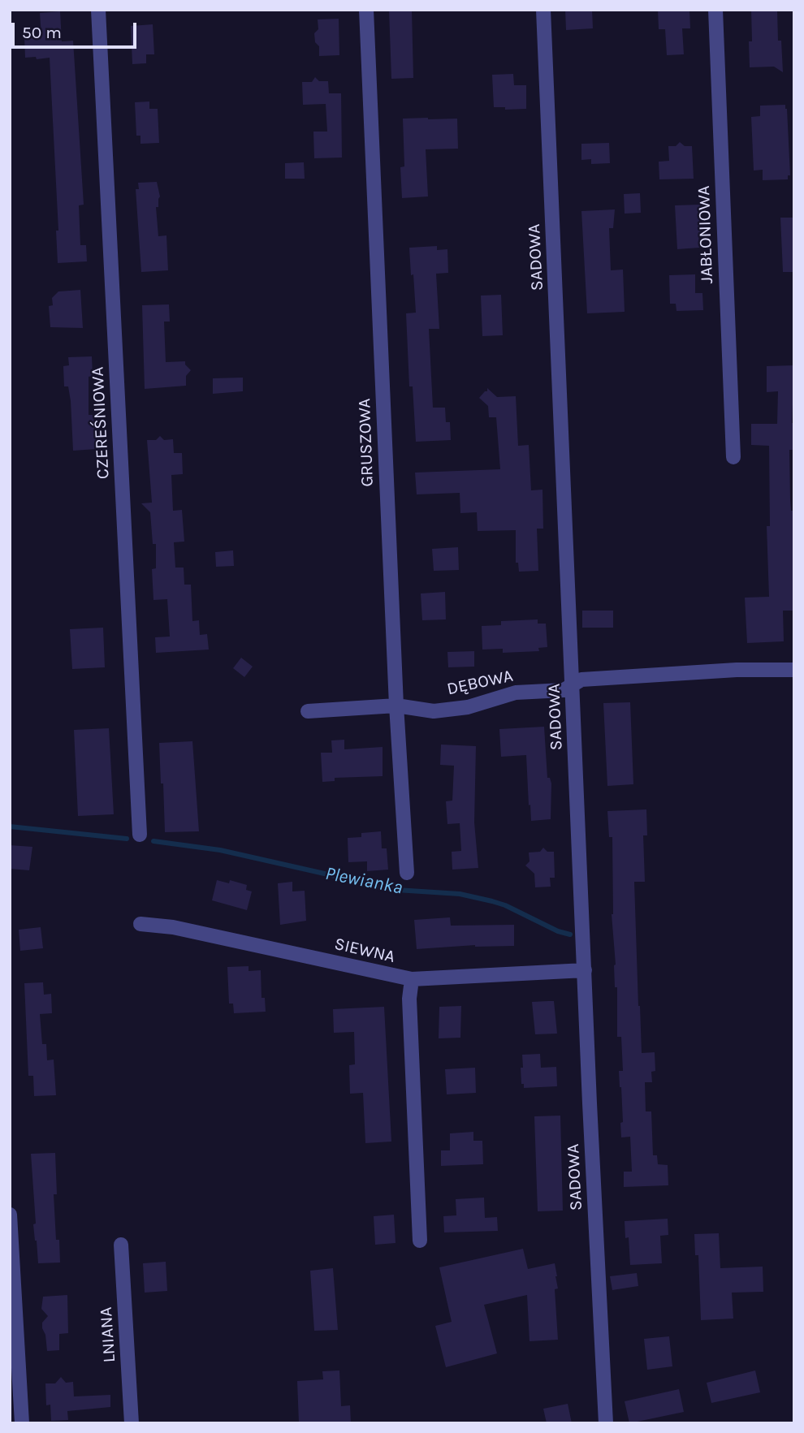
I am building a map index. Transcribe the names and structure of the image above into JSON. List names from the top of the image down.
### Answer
{
  "streets": {
    "street": [
      "JABŁONIOWA",
      "SADOWA",
      "CZEREŚNIOWA",
      "GRUSZOWA",
      "DĘBOWA",
      "SIEWNA",
      "LNIANA"
    ]
  },
  "crossings": [
    ["SADOWA", "DĘBOWA"],
    ["SADOWA", "SIEWNA"],
    ["GRUSZOWA", "DĘBOWA"]
  ],
  "water": ["Plewianka"],
  "scale_bar": "50 m"
}
